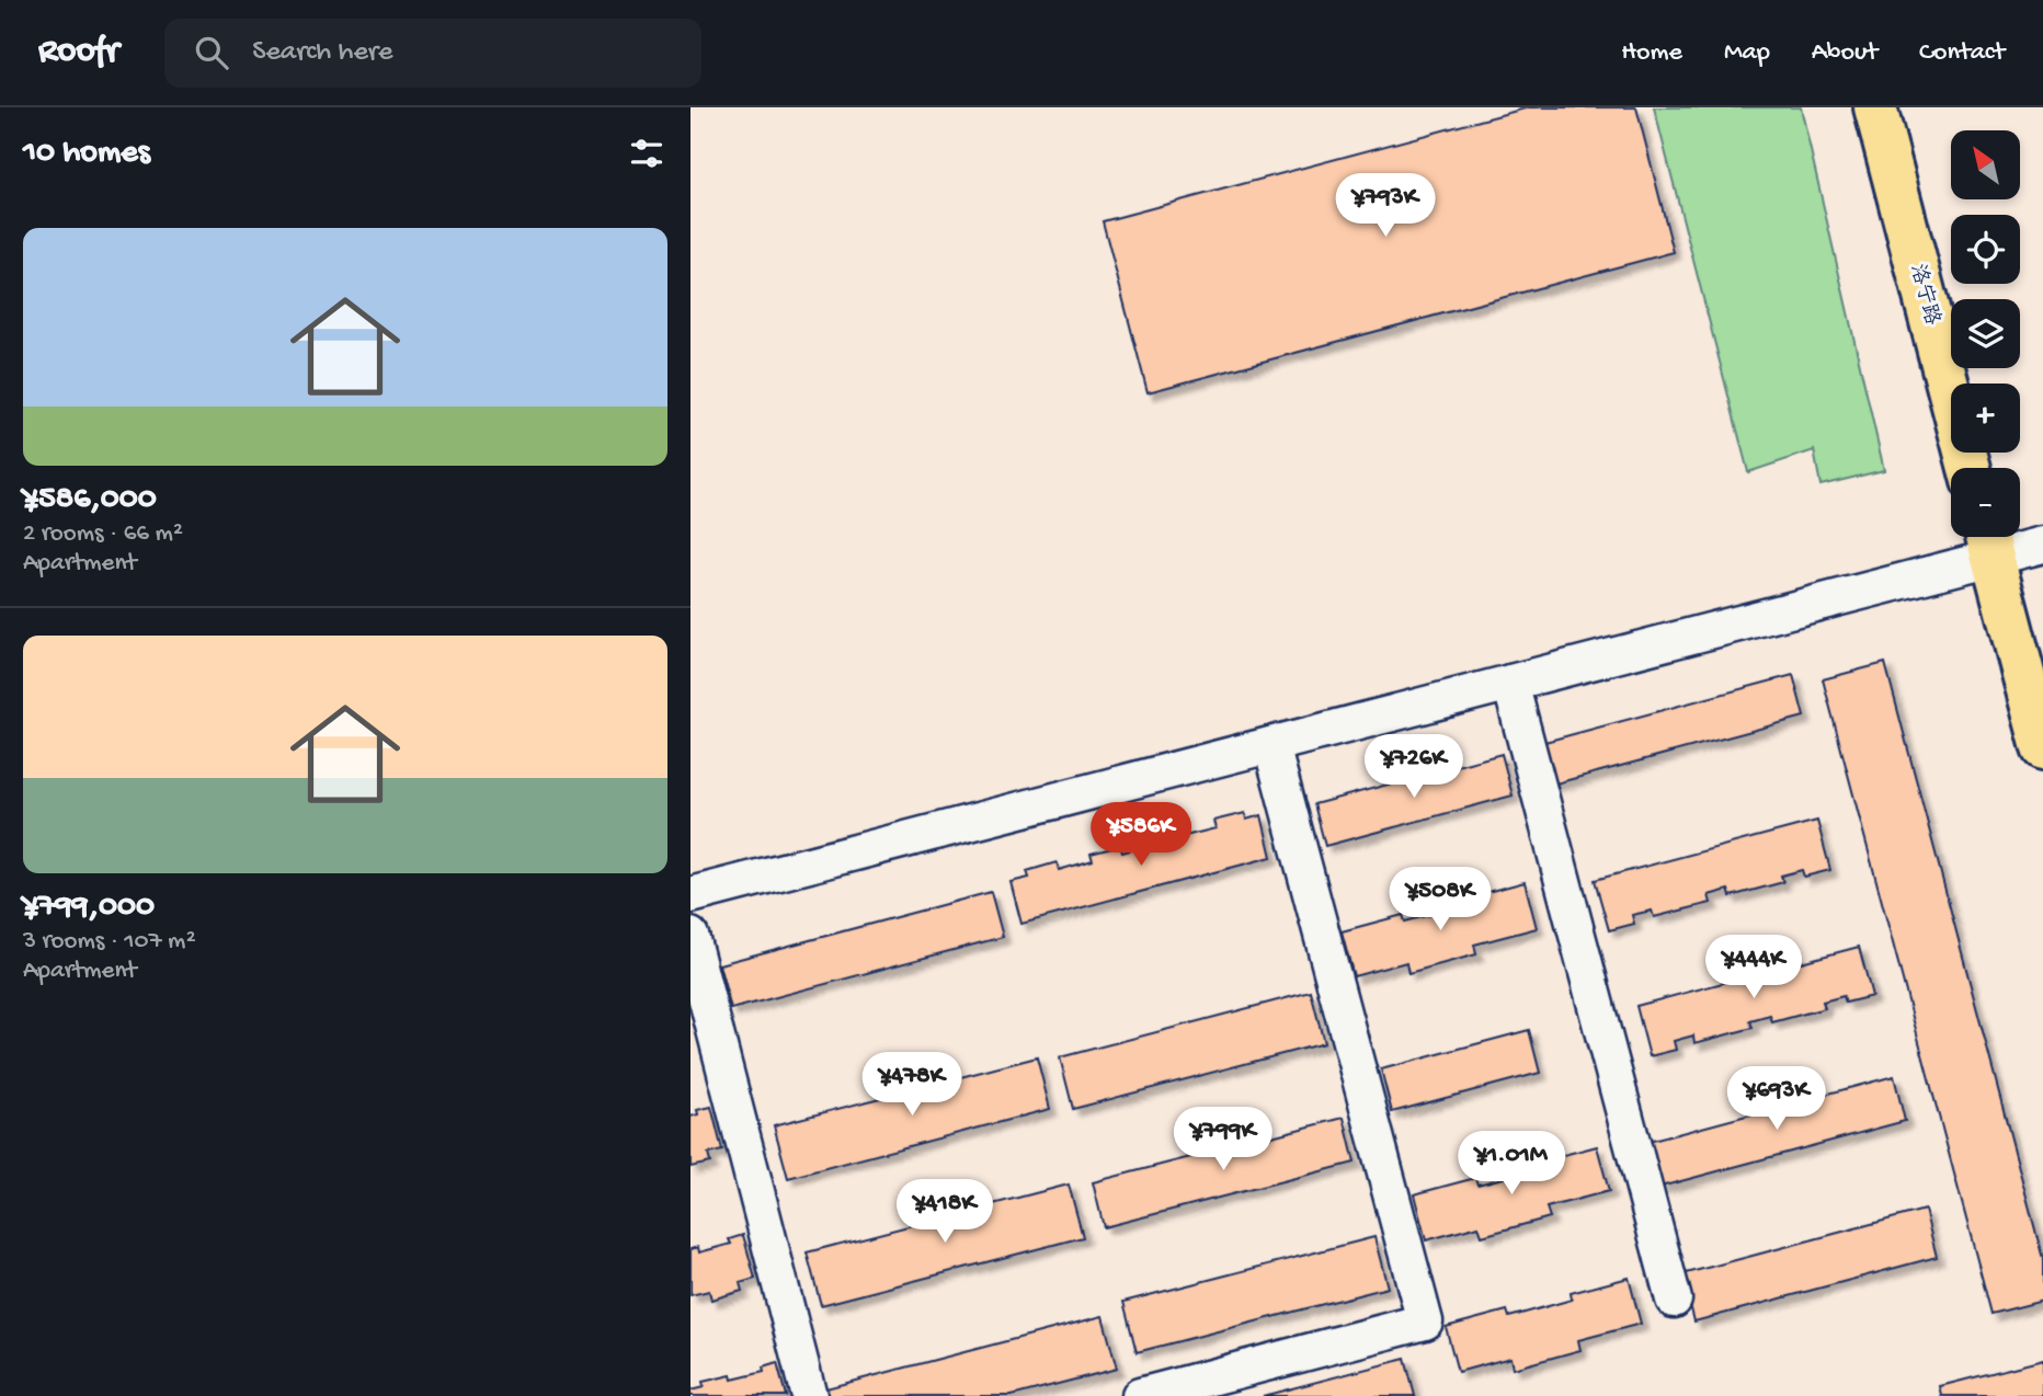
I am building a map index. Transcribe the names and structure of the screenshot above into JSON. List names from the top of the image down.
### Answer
{
  "streets": {
    "main road": ["洛宁路"]
  },
  "north": "top left",
  "page": {
    "header": "Roofr",
    "search": "Search here",
    "nav": [
      "Home",
      "Map",
      "About",
      "Contact"
    ],
    "heading": "10 homes",
    "map_buttons": ["+", "−"],
    "price": [
      "¥793K",
      "¥726K",
      "¥586K",
      "¥508K",
      "¥444K",
      "¥478K",
      "¥693K",
      "¥799K",
      "¥1.01M",
      "¥418K"
    ],
    "list": [
      {
        "name": "¥586,000",
        "note": "2 rooms · 66 m² · Apartment"
      },
      {
        "name": "¥799,000",
        "note": "3 rooms · 107 m² · Apartment"
      }
    ]
  }
}
